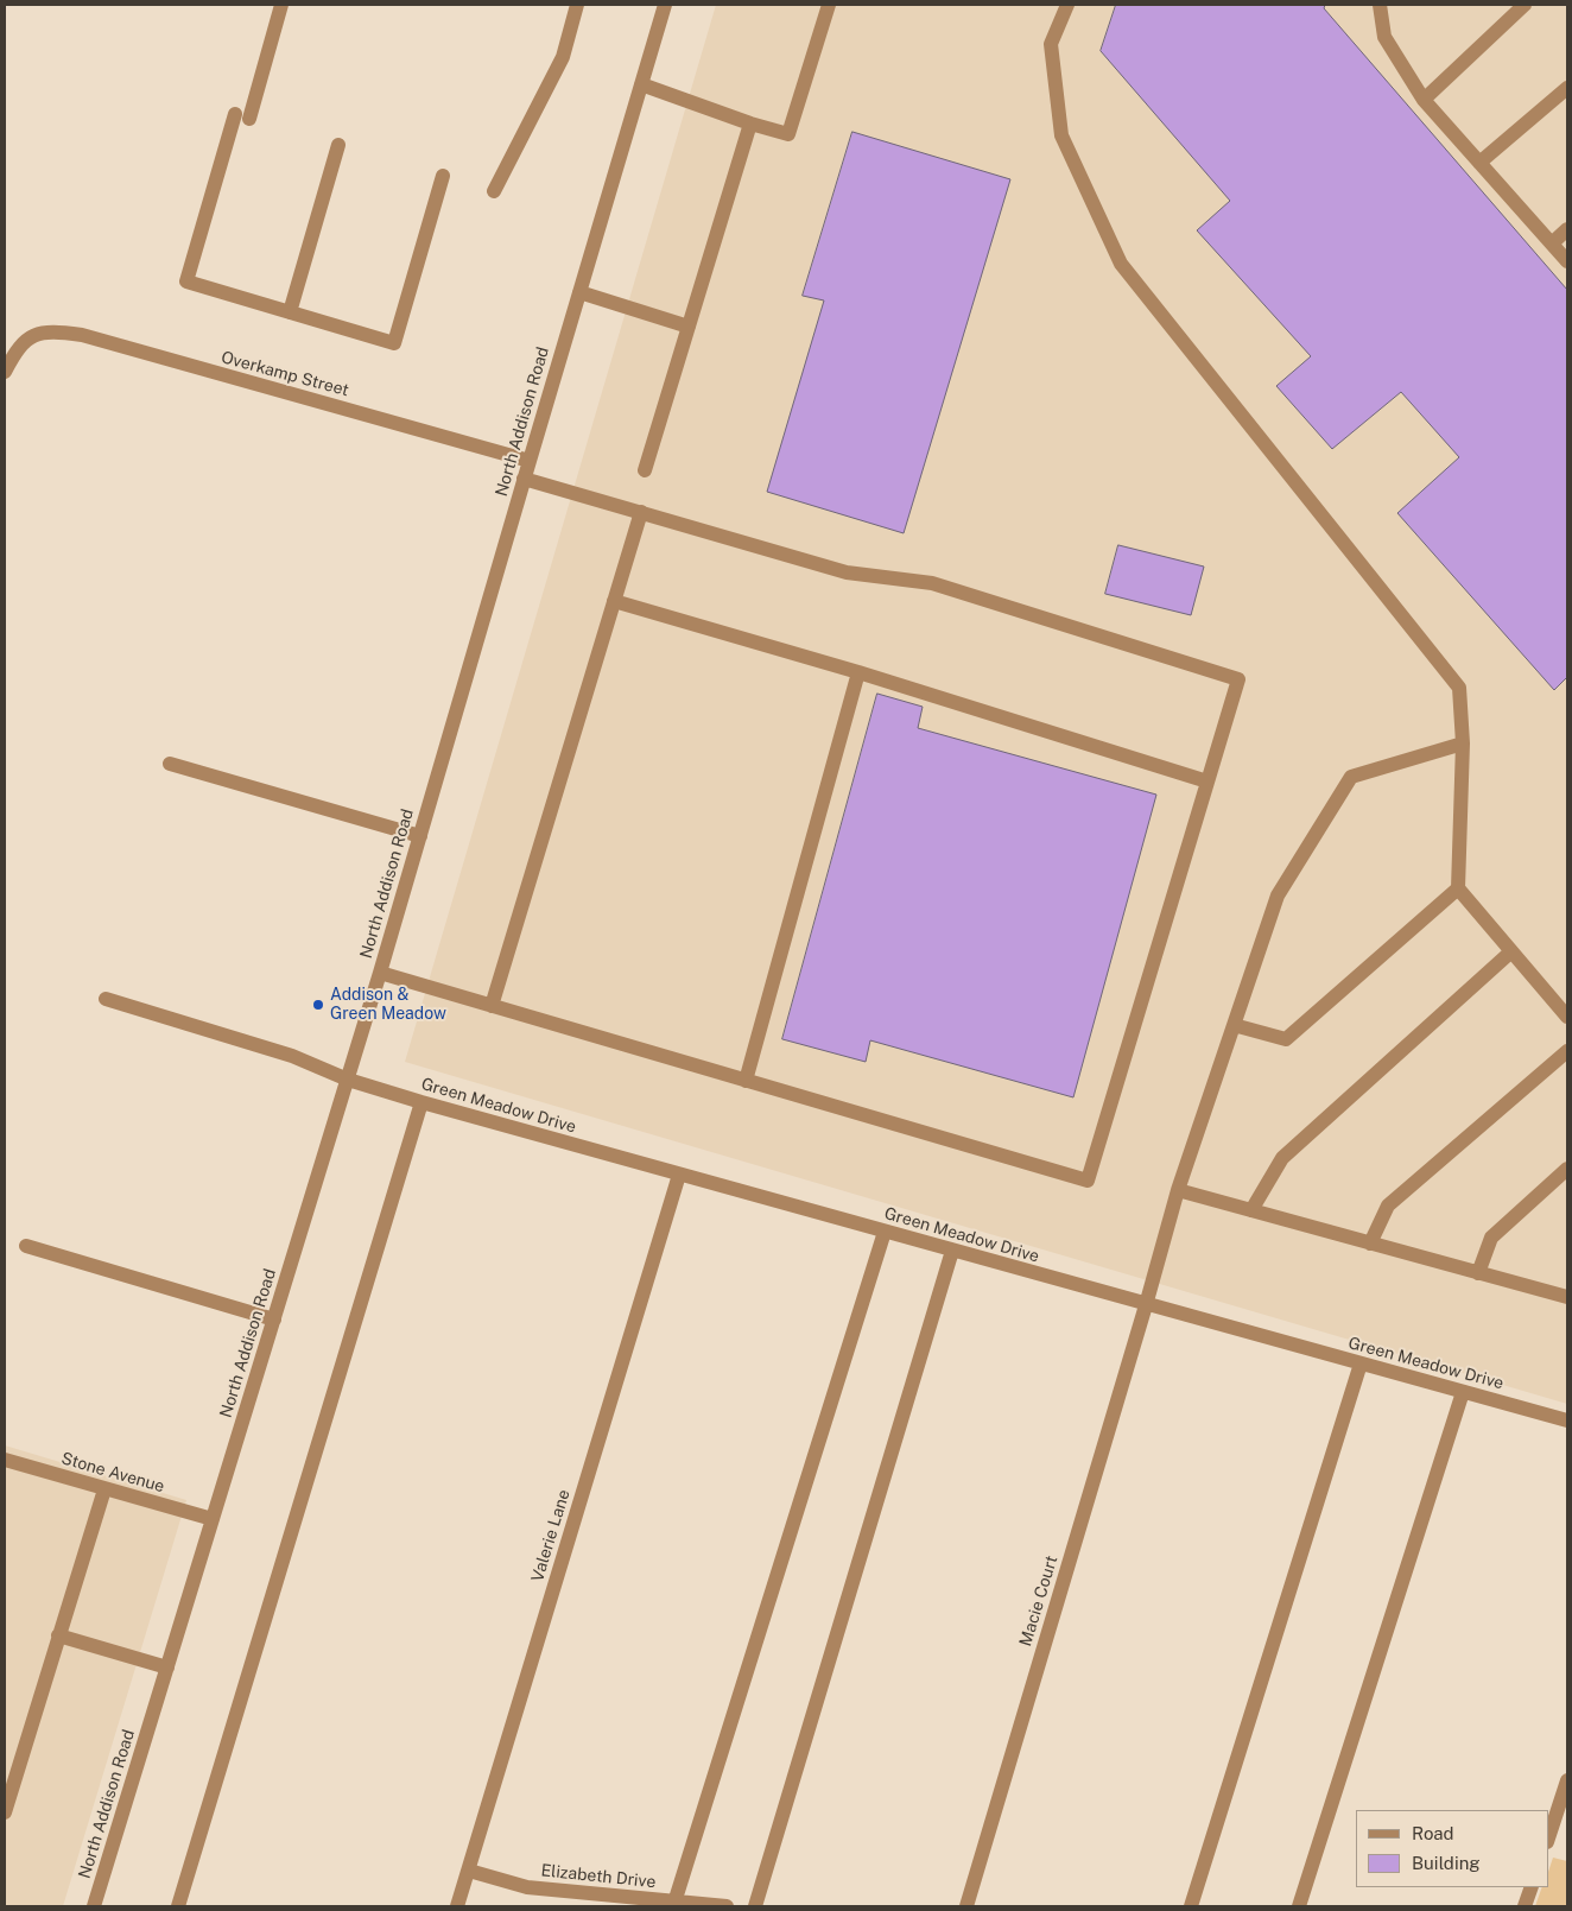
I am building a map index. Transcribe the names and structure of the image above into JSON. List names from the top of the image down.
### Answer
{
  "streets": {
    "street": [
      "Overkamp Street",
      "North Addison Road",
      "Green Meadow Drive",
      "Stone Avenue",
      "Valerie Lane",
      "Macie Court",
      "Elizabeth Drive"
    ]
  },
  "crossings": [
    ["Overkamp Street", "North Addison Road"],
    ["North Addison Road", "Green Meadow Drive"],
    ["North Addison Road", "Stone Avenue"],
    ["Green Meadow Drive", "Valerie Lane"],
    ["Green Meadow Drive", "Macie Court"],
    ["Valerie Lane", "Elizabeth Drive"]
  ],
  "places": ["Addison & Green Meadow"],
  "legend": ["Road", "Building"]
}
